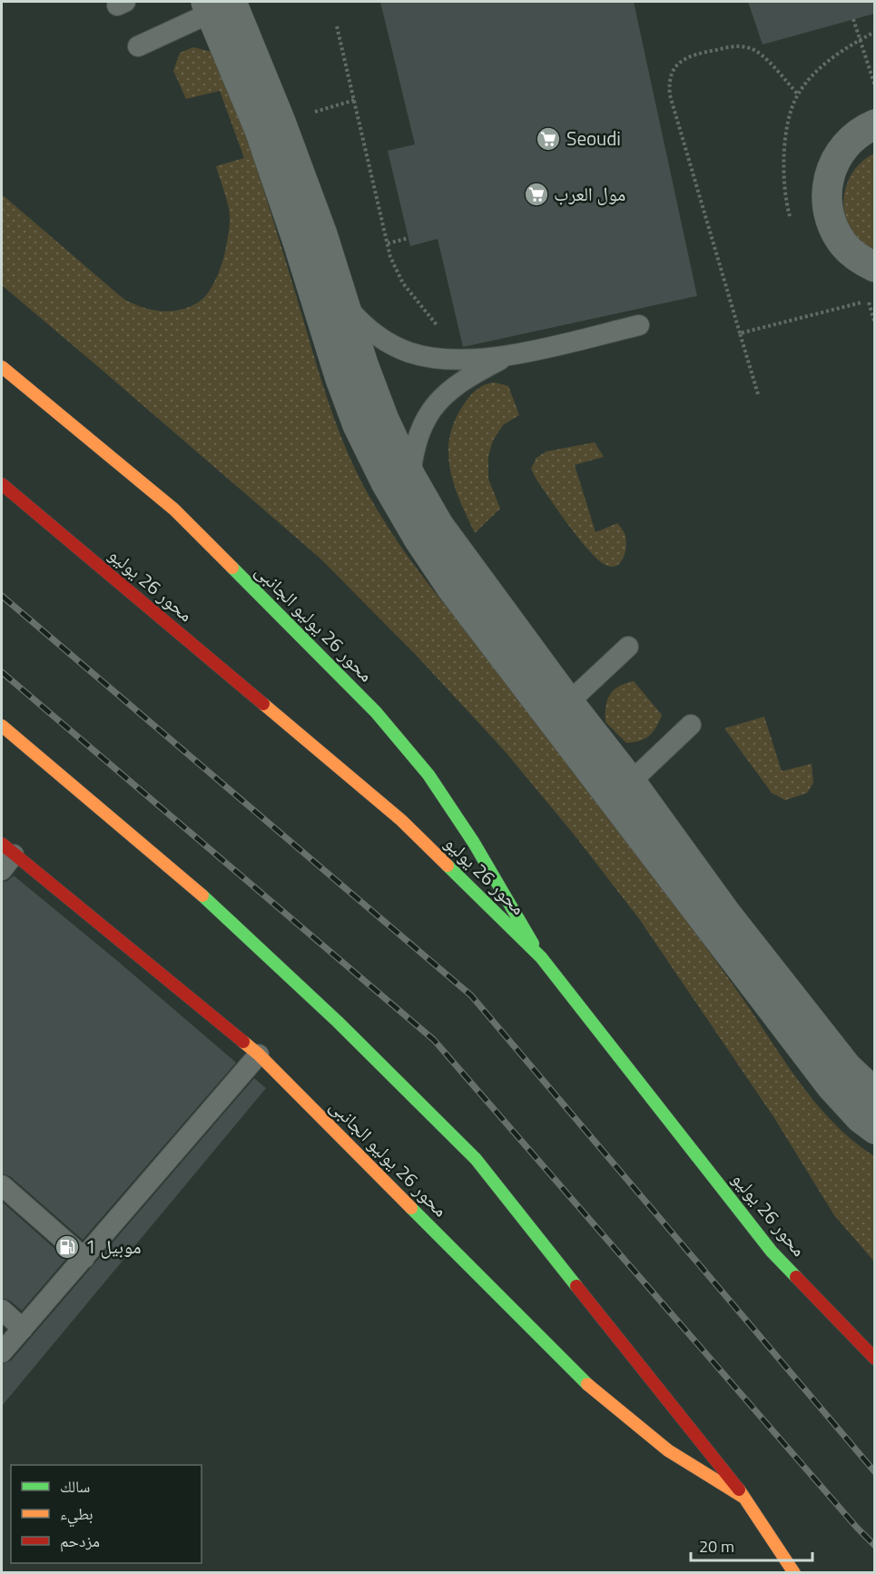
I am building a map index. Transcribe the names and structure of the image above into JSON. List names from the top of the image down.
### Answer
{
  "streets": {
    "main road": ["محور 26 يوليو", "محور 26 يوليو الجانبى"]
  },
  "crossings": [
    ["محور 26 يوليو", "محور 26 يوليو الجانبى"]
  ],
  "places": {
    "supermarket": ["Seoudi", "مول العرب"],
    "fuel station": ["موبيل 1"]
  },
  "legend": ["سالك", "بطيء", "مزدحم"],
  "scale_bar": "20 m"
}
